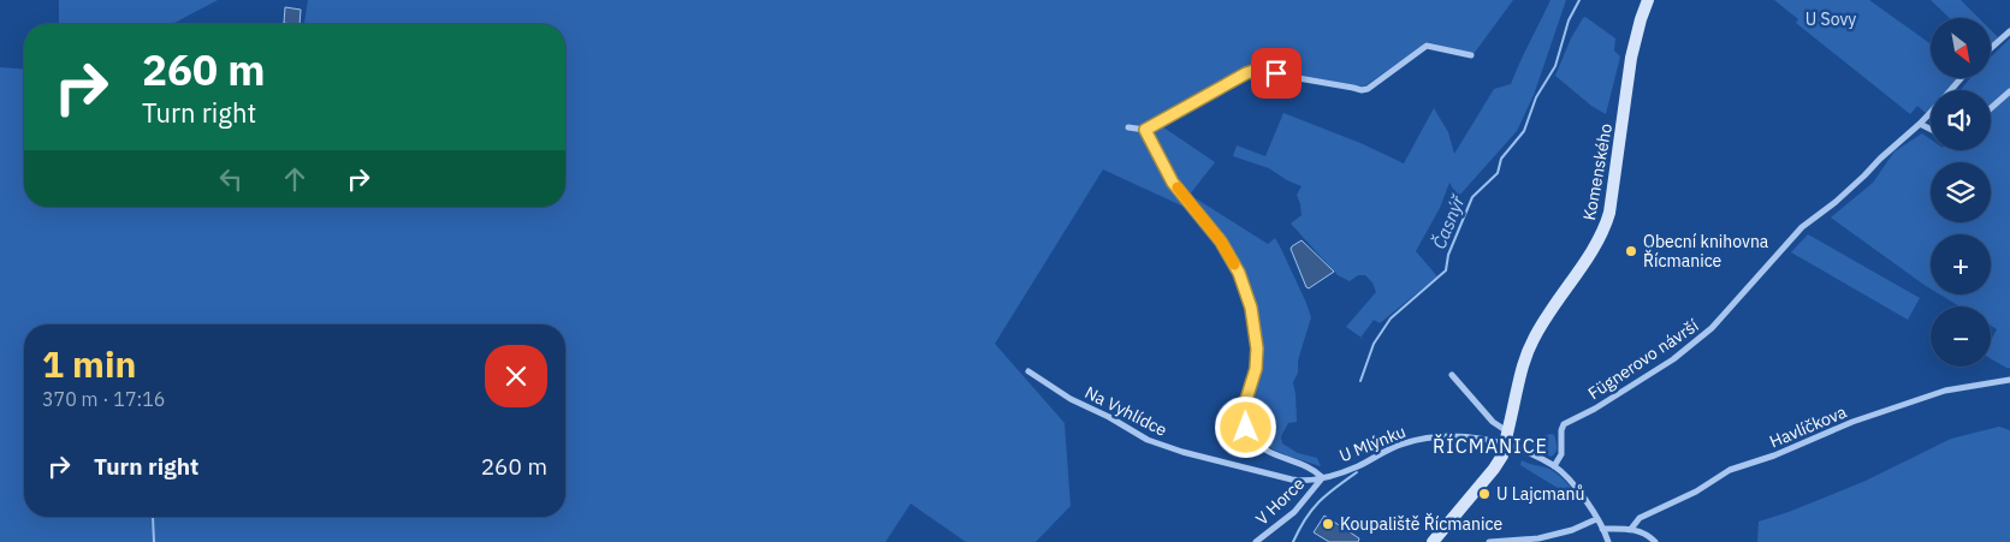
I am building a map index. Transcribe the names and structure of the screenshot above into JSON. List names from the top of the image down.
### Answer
{
  "streets": {
    "main road": ["Komenského"],
    "street": [
      "Fügnerovo návrší",
      "Na Vyhlídce",
      "Havlíčkova",
      "U Mlýnku",
      "V Horce"
    ]
  },
  "crossings": [
    ["Komenského", "U Mlýnku"],
    ["Na Vyhlídce", "U Mlýnku"],
    ["Na Vyhlídce", "V Horce"],
    ["U Mlýnku", "V Horce"]
  ],
  "districts": ["ŘÍCMANICE"],
  "water": ["Časnýř"],
  "parks": ["U Sovy"],
  "places": ["Obecní knihovna Řícmanice", "U Lajcmanů", "Koupaliště Řícmanice"],
  "north": "bottom right",
  "page": {
    "map_buttons": ["+", "−"],
    "turn": ["260 m", "Turn right"],
    "heading": ["1 min", "370 m · 17:16"],
    "list": [
      {
        "name": "Turn right",
        "value": "260 m"
      }
    ]
  }
}
